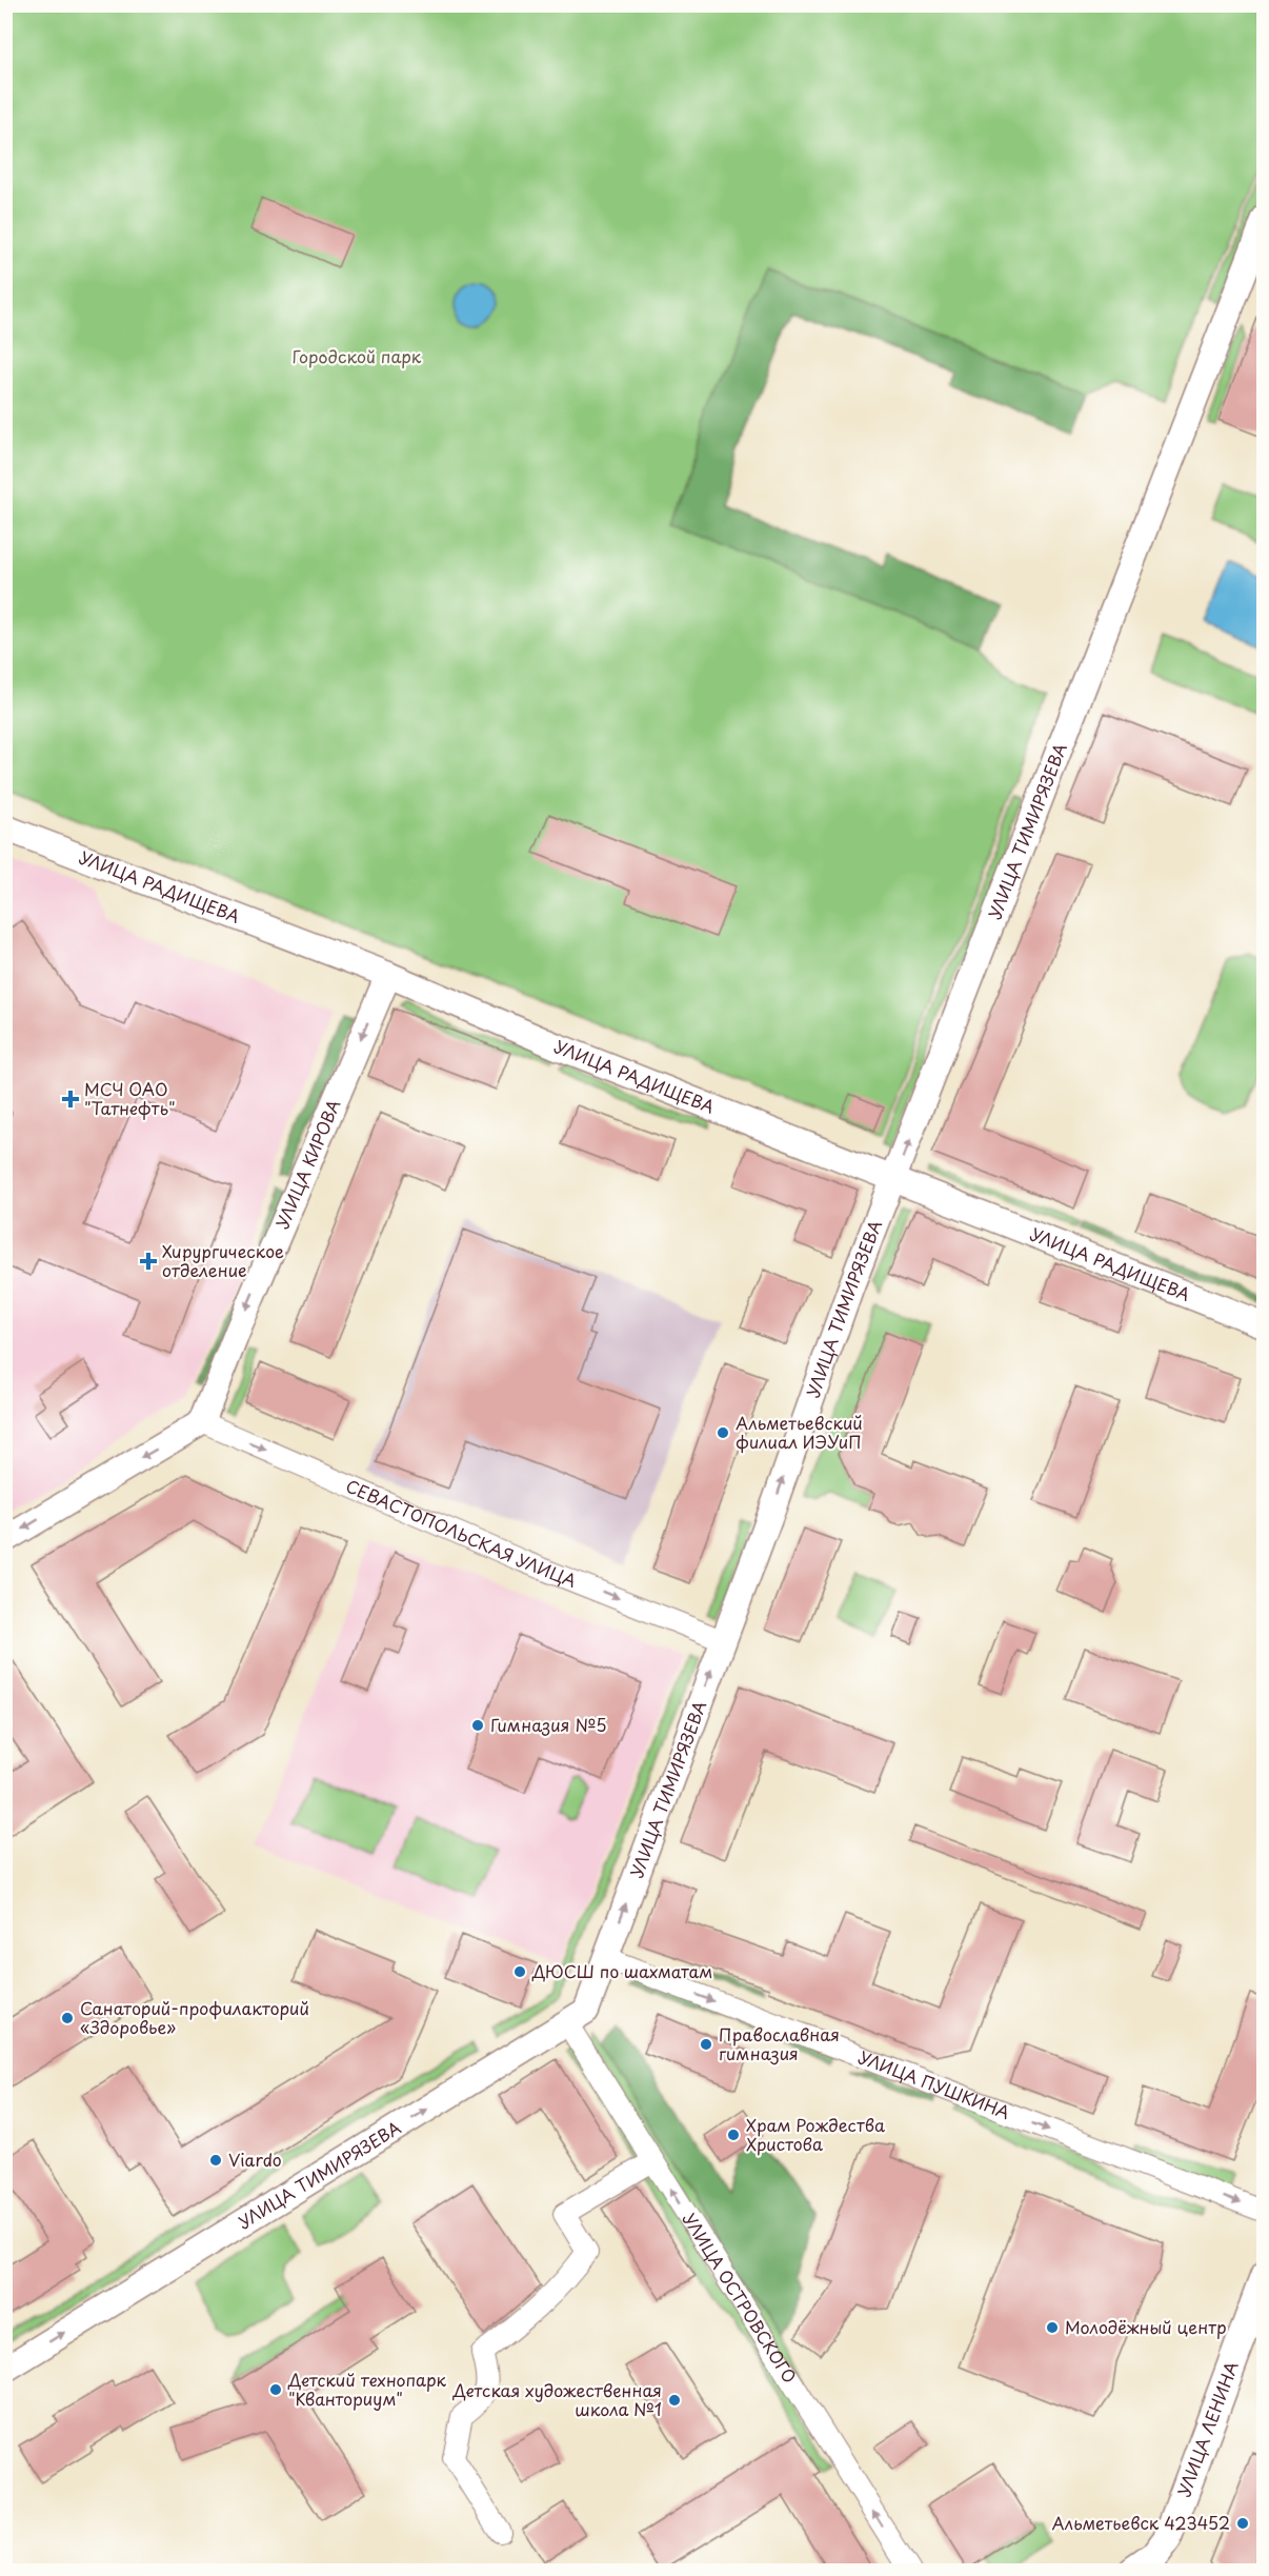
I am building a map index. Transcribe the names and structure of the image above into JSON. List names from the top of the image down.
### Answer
{
  "streets": {
    "main road": ["УЛИЦА ЛЕНИНА"],
    "street": [
      "УЛИЦА ТИМИРЯЗЕВА",
      "УЛИЦА РАДИЩЕВА",
      "УЛИЦА КИРОВА",
      "СЕВАСТОПОЛЬСКАЯ УЛИЦА",
      "УЛИЦА ПУШКИНА",
      "УЛИЦА ОСТРОВСКОГО"
    ]
  },
  "crossings": [
    ["УЛИЦА ТИМИРЯЗЕВА", "УЛИЦА РАДИЩЕВА"],
    ["УЛИЦА ТИМИРЯЗЕВА", "СЕВАСТОПОЛЬСКАЯ УЛИЦА"],
    ["УЛИЦА ТИМИРЯЗЕВА", "УЛИЦА ПУШКИНА"],
    ["УЛИЦА ТИМИРЯЗЕВА", "УЛИЦА ОСТРОВСКОГО"],
    ["УЛИЦА РАДИЩЕВА", "УЛИЦА КИРОВА"],
    ["УЛИЦА КИРОВА", "СЕВАСТОПОЛЬСКАЯ УЛИЦА"]
  ],
  "one_way": [
    "УЛИЦА ТИМИРЯЗЕВА",
    "УЛИЦА КИРОВА",
    "СЕВАСТОПОЛЬСКАЯ УЛИЦА",
    "УЛИЦА ПУШКИНА",
    "УЛИЦА ОСТРОВСКОГО"
  ],
  "parks": ["Городской парк"],
  "places": {
    "health": ["МСЧ ОАО \"Татнефть\"", "Хирургическое отделение"],
    "other": [
      "Альметьевский филиал ИЭУиП",
      "Гимназия №5",
      "ДЮСШ по шахматам",
      "Санаторий-профилакторий «Здоровье»",
      "Православная гимназия",
      "Храм Рождества Христова",
      "Viardo",
      "Молодёжный центр",
      "Детский технопарк \"Кванториум\"",
      "Детская художественная школа №1",
      "Альметьевск 423452"
    ]
  }
}
